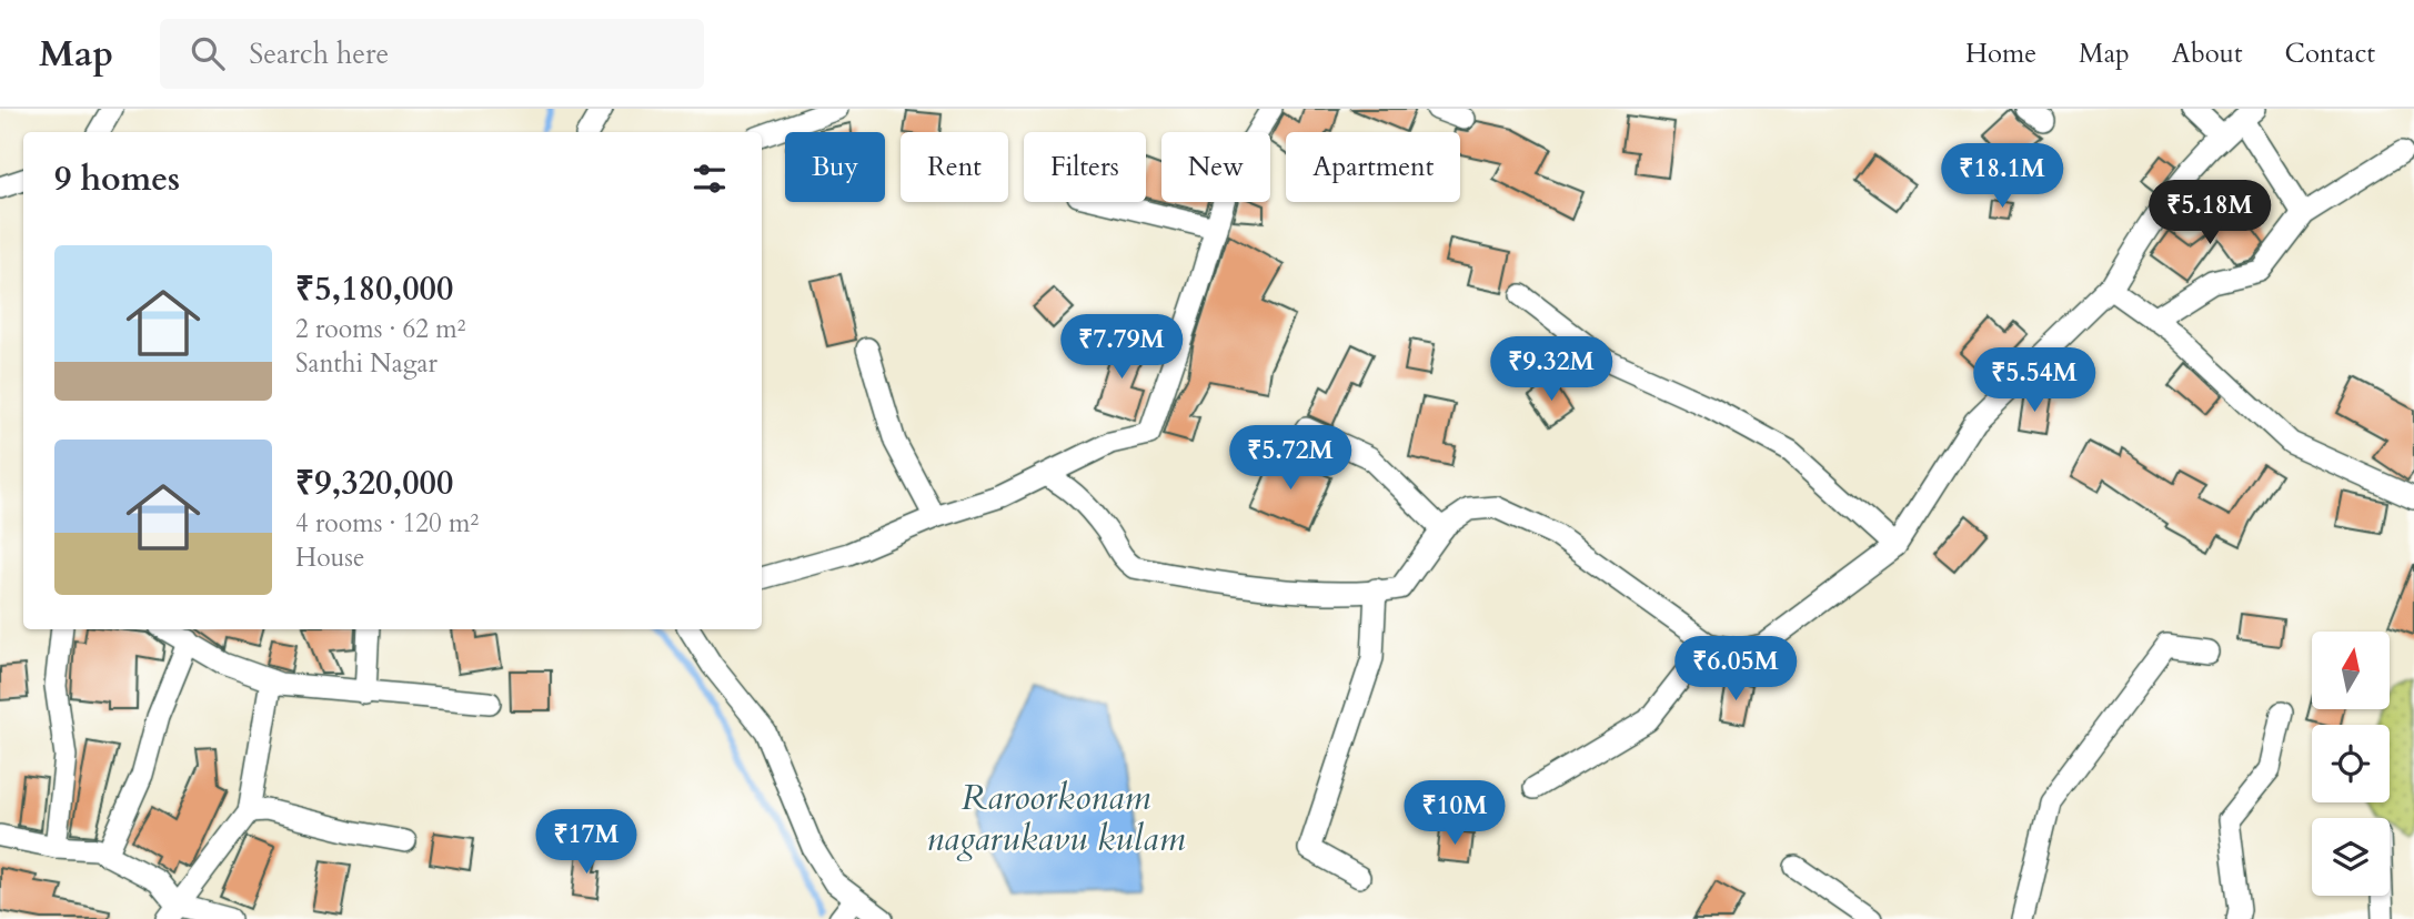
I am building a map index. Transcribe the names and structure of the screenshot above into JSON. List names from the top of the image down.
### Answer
{
  "water": ["Raroorkonam nagarukavu kulam"],
  "north": "top",
  "page": {
    "header": "Map",
    "search": "Search here",
    "nav": [
      "Home",
      "Map",
      "About",
      "Contact"
    ],
    "chip": [
      "Buy",
      "Rent",
      "Filters",
      "New",
      "Apartment"
    ],
    "heading": "9 homes",
    "price": [
      "₹18.1M",
      "₹5.18M",
      "₹7.79M",
      "₹9.32M",
      "₹5.54M",
      "₹5.72M",
      "₹6.05M",
      "₹10M",
      "₹17M"
    ],
    "list": [
      {
        "name": "₹5,180,000",
        "note": "2 rooms · 62 m² · Santhi Nagar"
      },
      {
        "name": "₹9,320,000",
        "note": "4 rooms · 120 m² · House"
      }
    ]
  }
}
